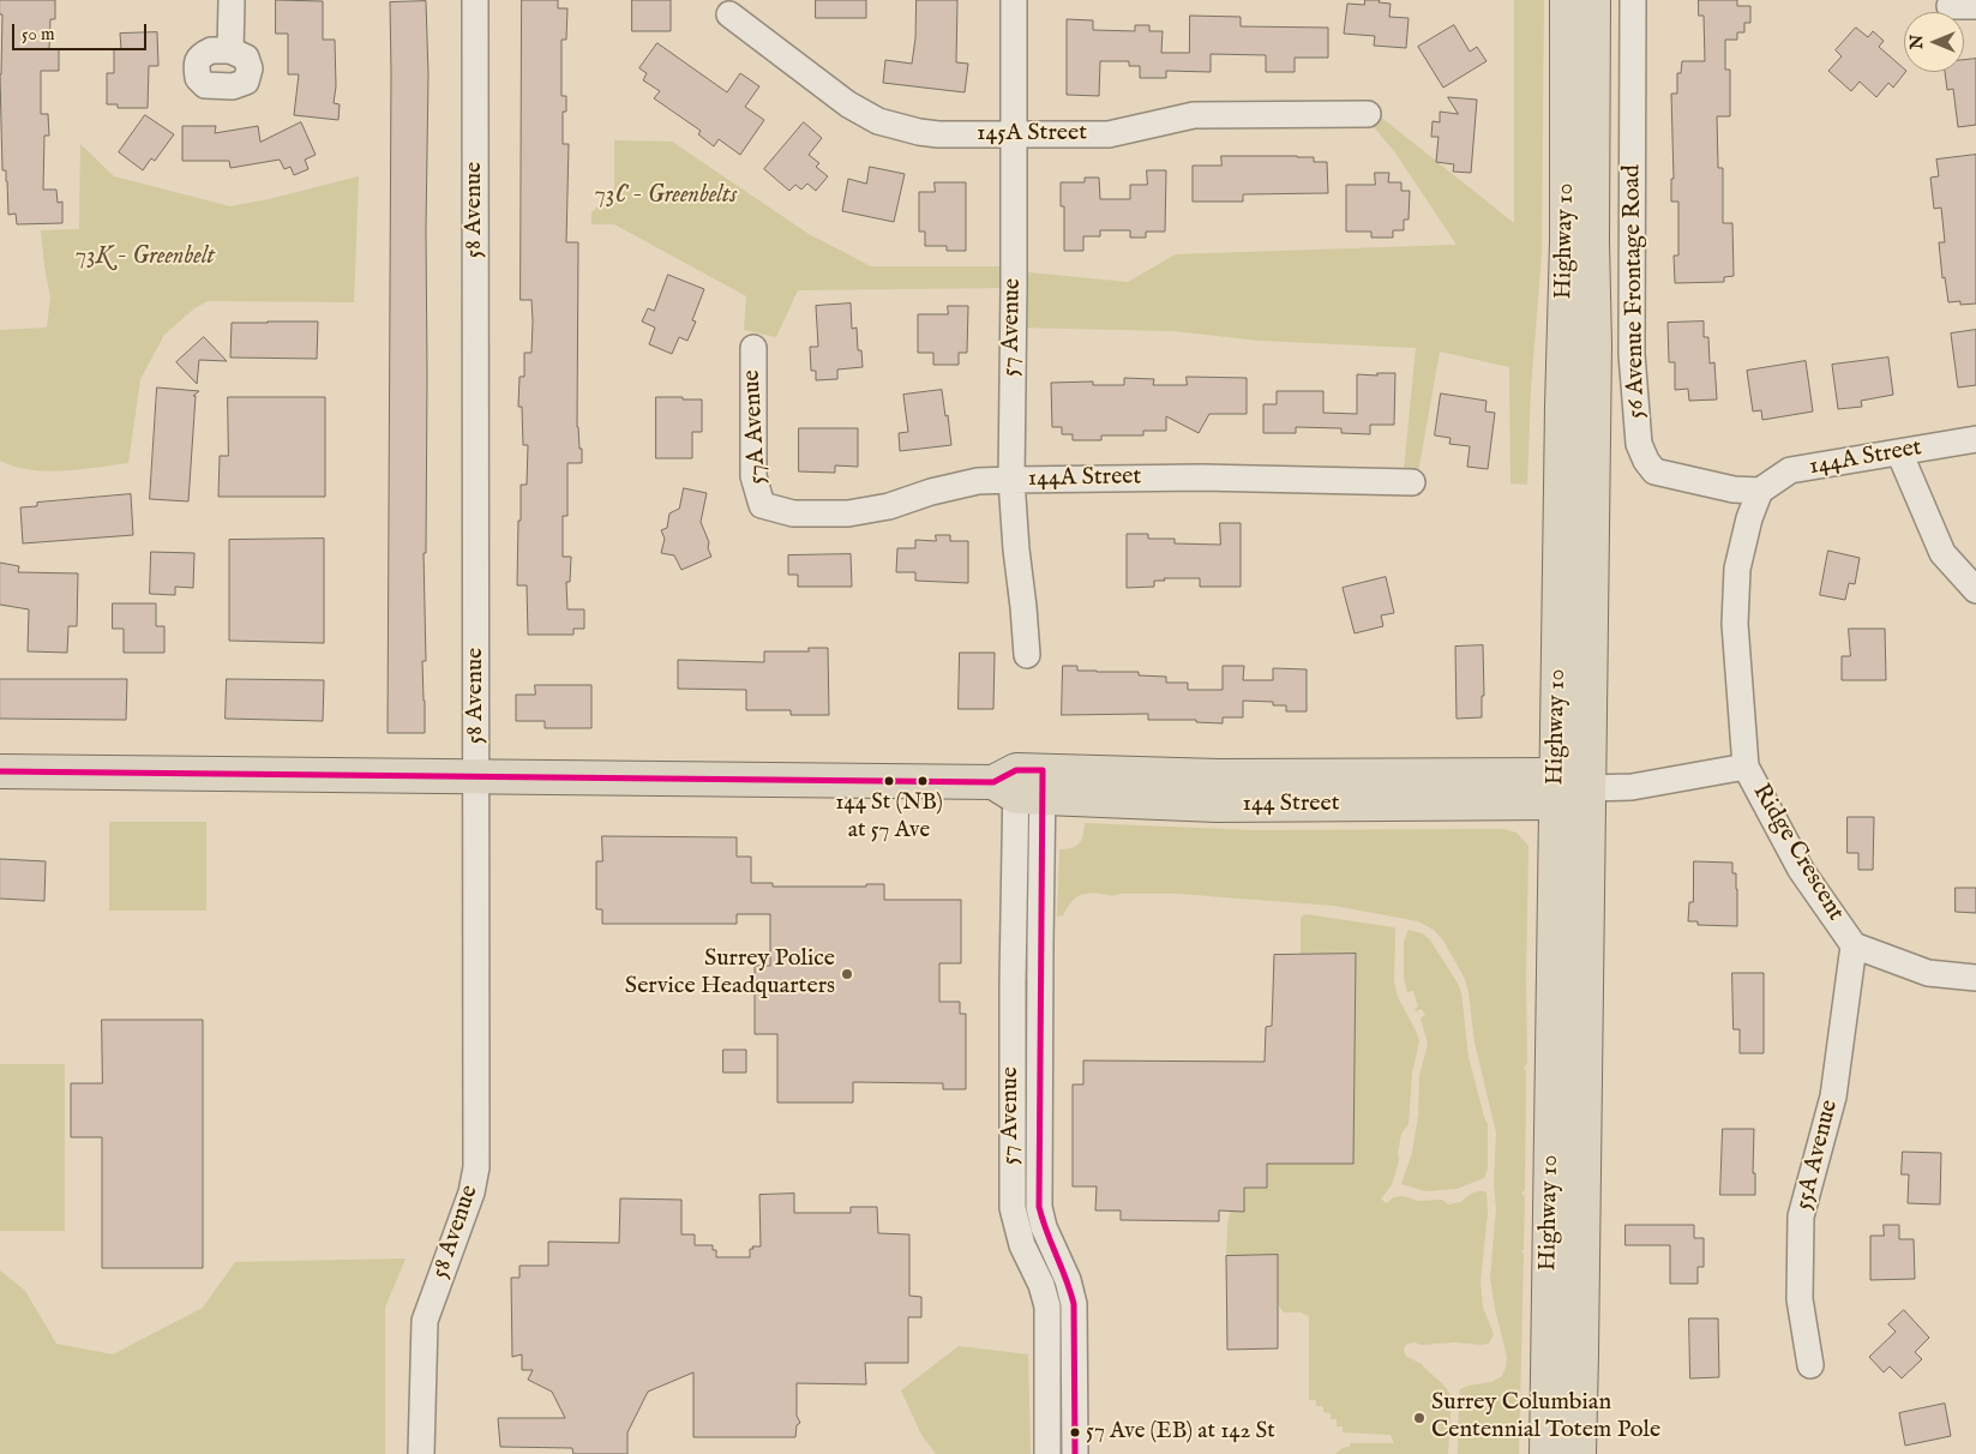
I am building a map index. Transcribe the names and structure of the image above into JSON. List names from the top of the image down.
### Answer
{
  "streets": {
    "main road": ["Highway 10", "144 Street"],
    "street": [
      "145A Street",
      "58 Avenue",
      "56 Avenue Frontage Road",
      "57 Avenue",
      "57A Avenue",
      "144A Street",
      "Ridge Crescent",
      "55A Avenue"
    ]
  },
  "crossings": [
    ["145A Street", "57 Avenue"],
    ["58 Avenue", "144 Street"],
    ["Highway 10", "144 Street"],
    ["56 Avenue Frontage Road", "144A Street"],
    ["56 Avenue Frontage Road", "Ridge Crescent"],
    ["57 Avenue", "144A Street"],
    ["57 Avenue", "144 Street"],
    ["57A Avenue", "144A Street"],
    ["144A Street", "Ridge Crescent"],
    ["144 Street", "Ridge Crescent"],
    ["Ridge Crescent", "55A Avenue"]
  ],
  "parks": ["73C - Greenbelts", "73K - Greenbelt"],
  "places": [
    "144 St (NB) at 57 Ave",
    "Surrey Police Service Headquarters",
    "Surrey Columbian Centennial Totem Pole",
    "57 Ave (EB) at 142 St"
  ],
  "scale_bar": "50 m",
  "north": "left"
}
